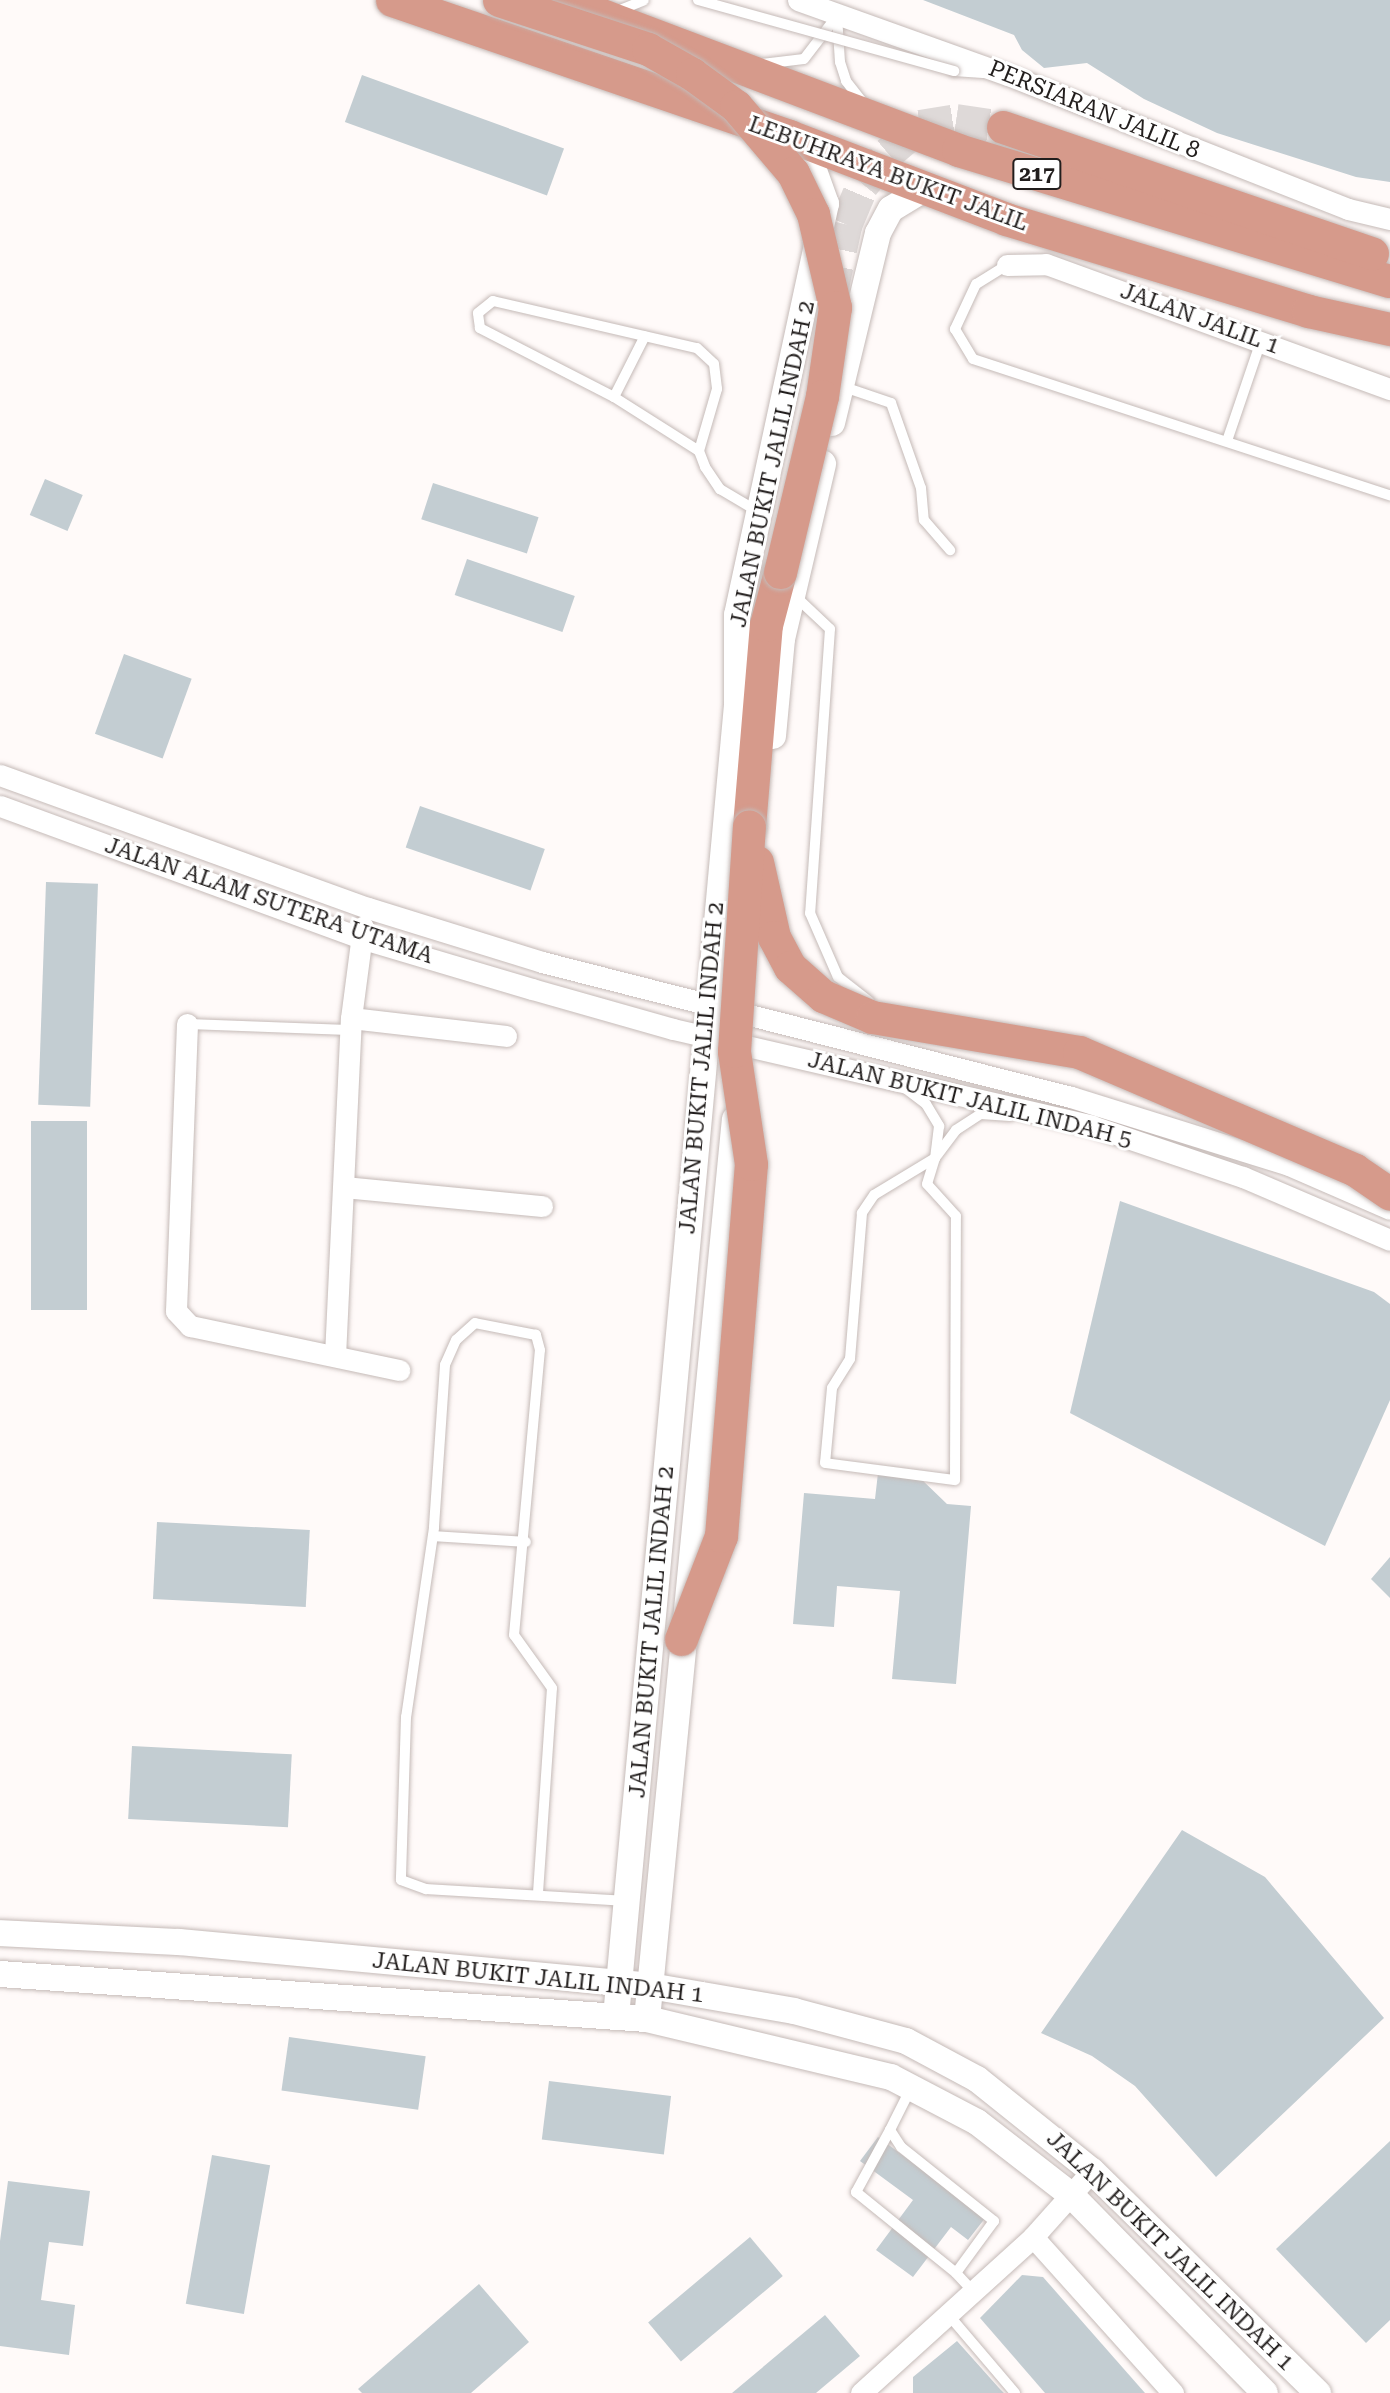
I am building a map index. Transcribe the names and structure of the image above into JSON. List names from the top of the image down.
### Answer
{
  "streets": {
    "highway": ["LEBUHRAYA BUKIT JALIL", "217"],
    "street": [
      "PERSIARAN JALIL 8",
      "JALAN JALIL 1",
      "JALAN BUKIT JALIL INDAH 2",
      "JALAN ALAM SUTERA UTAMA",
      "JALAN BUKIT JALIL INDAH 5",
      "JALAN BUKIT JALIL INDAH 1"
    ]
  },
  "crossings": [
    ["LEBUHRAYA BUKIT JALIL", "JALAN BUKIT JALIL INDAH 2"],
    ["JALAN BUKIT JALIL INDAH 2", "JALAN ALAM SUTERA UTAMA"],
    ["JALAN BUKIT JALIL INDAH 2", "JALAN BUKIT JALIL INDAH 5"],
    ["JALAN BUKIT JALIL INDAH 2", "JALAN BUKIT JALIL INDAH 1"],
    ["JALAN ALAM SUTERA UTAMA", "JALAN BUKIT JALIL INDAH 5"]
  ]
}
